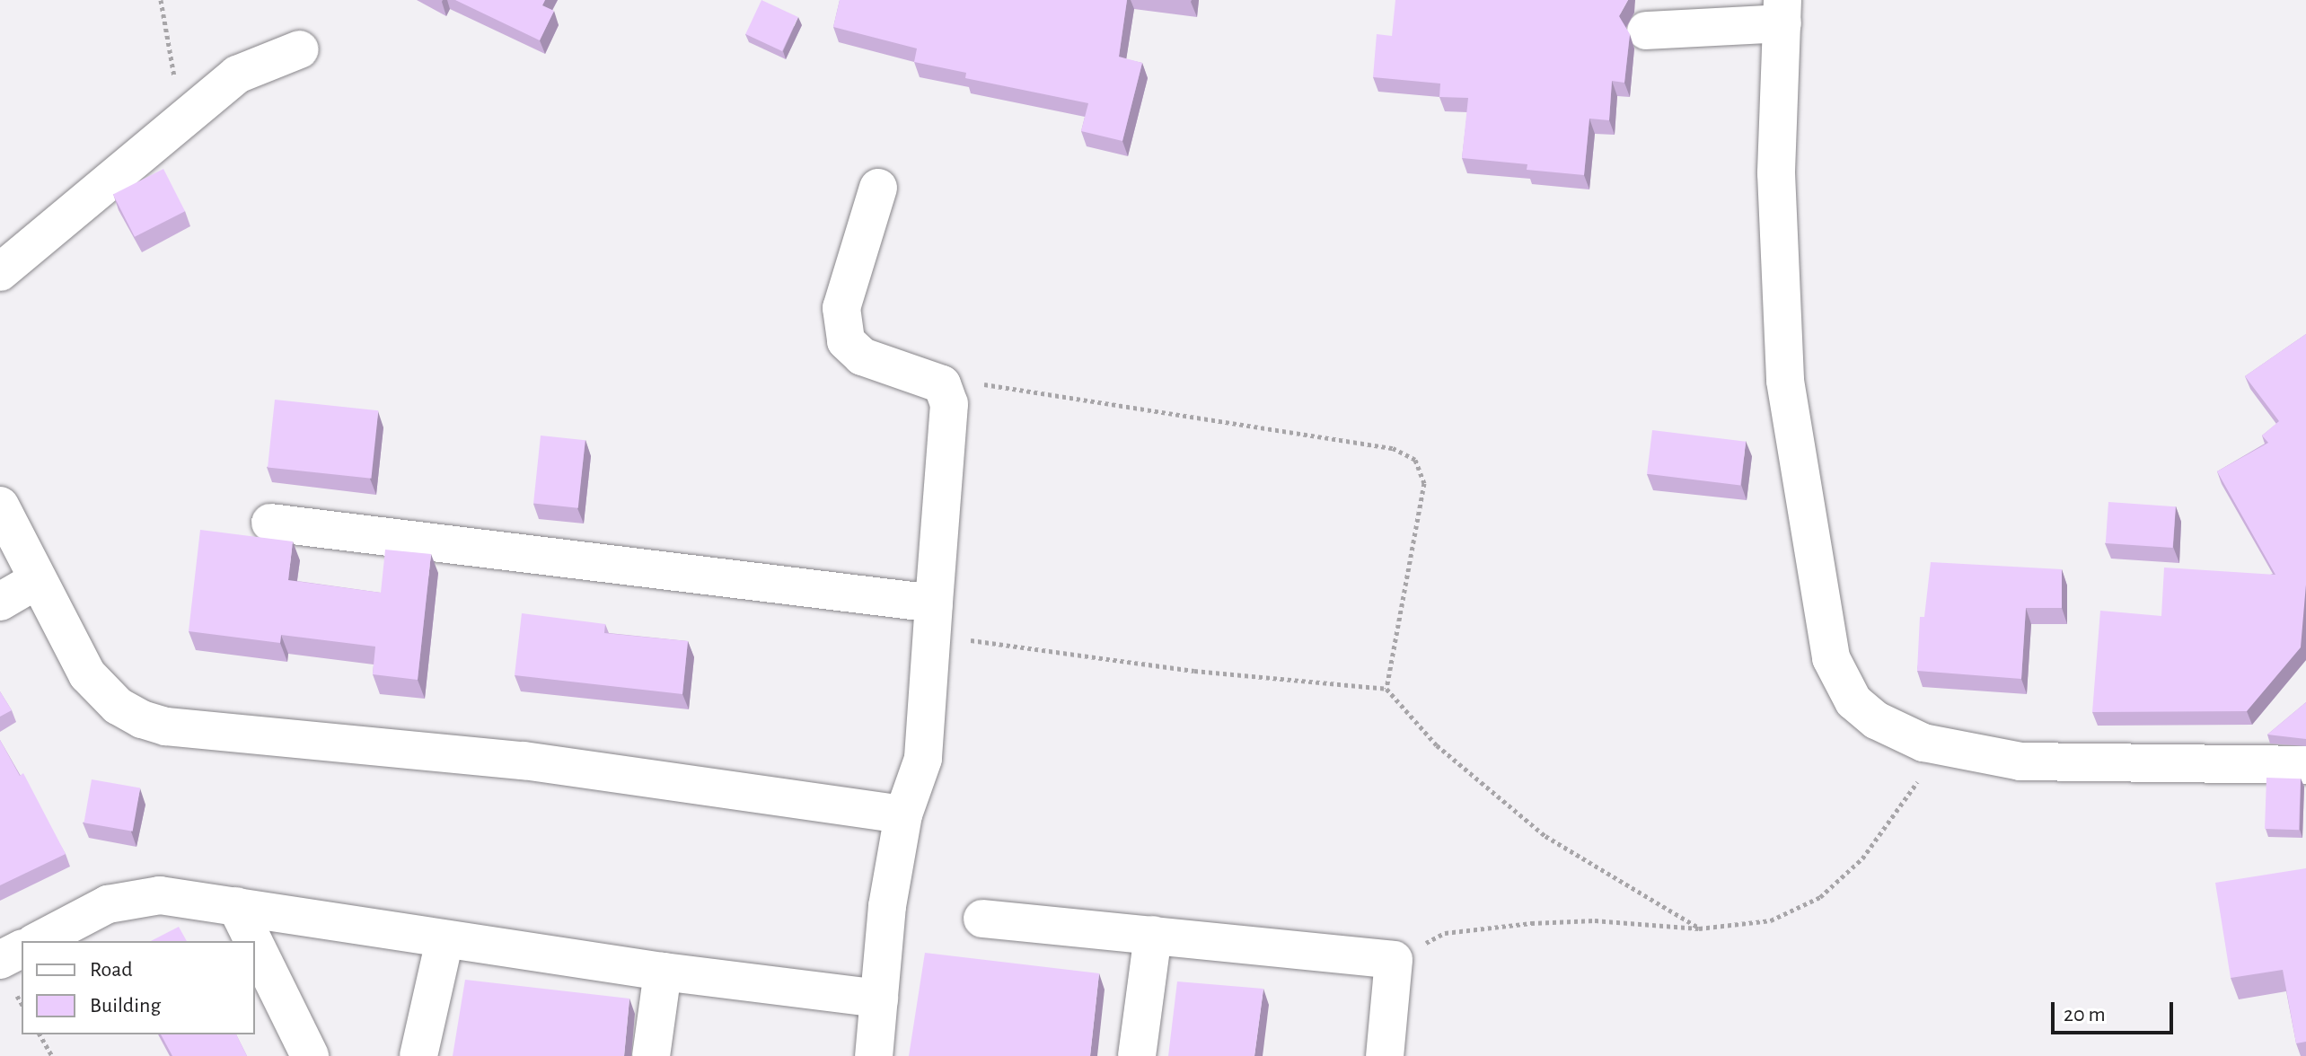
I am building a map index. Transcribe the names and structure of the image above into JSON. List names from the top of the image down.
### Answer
{
  "legend": ["Road", "Building"],
  "scale_bar": "20 m"
}
